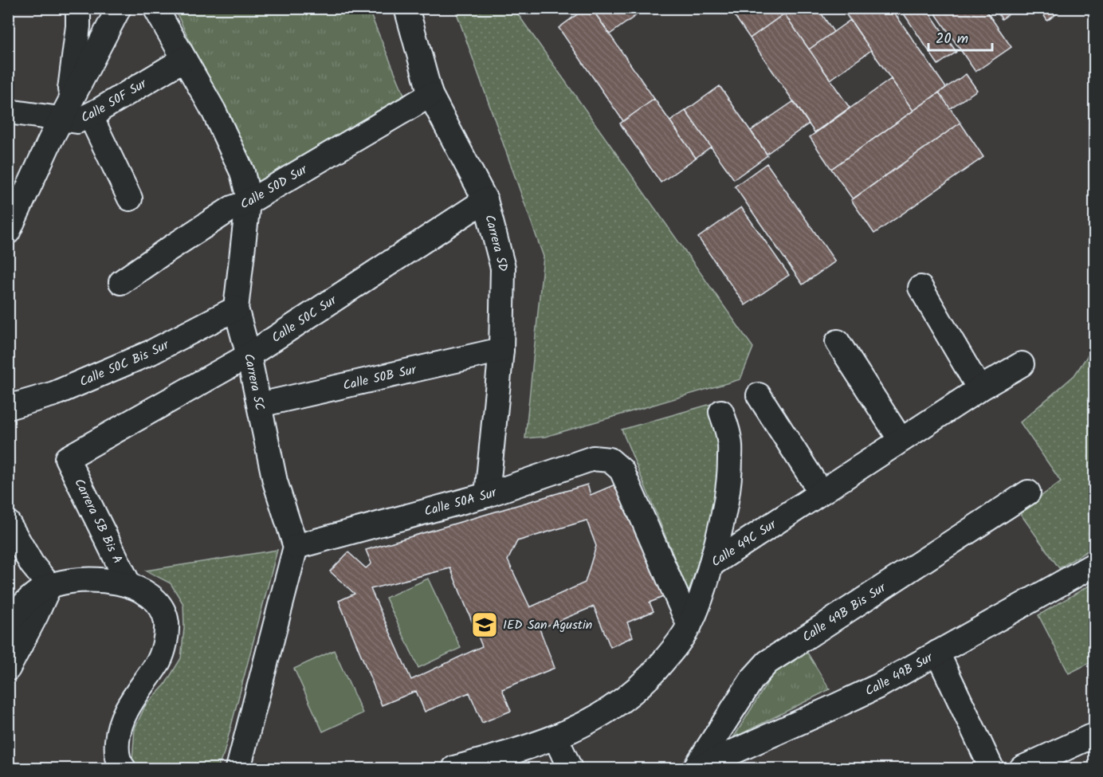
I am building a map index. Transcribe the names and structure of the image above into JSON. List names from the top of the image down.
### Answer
{
  "streets": {
    "street": [
      "Calle 50F Sur",
      "Calle 50D Sur",
      "Carrera 5D",
      "Calle 50C Sur",
      "Calle 50C Bis Sur",
      "Calle 50B Sur",
      "Carrera 5C",
      "Calle 50A Sur",
      "Carrera 5B Bis A",
      "Calle 49C Sur",
      "Calle 49B Bis Sur",
      "Calle 49B Sur"
    ]
  },
  "crossings": [
    ["Calle 50F Sur", "Carrera 5C"],
    ["Calle 50D Sur", "Carrera 5D"],
    ["Calle 50D Sur", "Carrera 5C"],
    ["Carrera 5D", "Calle 50C Sur"],
    ["Carrera 5D", "Calle 50B Sur"],
    ["Carrera 5D", "Calle 50A Sur"],
    ["Calle 50C Sur", "Carrera 5C"],
    ["Calle 50C Sur", "Carrera 5B Bis A"],
    ["Calle 50C Bis Sur", "Carrera 5C"],
    ["Calle 50B Sur", "Carrera 5C"],
    ["Carrera 5C", "Calle 50A Sur"],
    ["Calle 50A Sur", "Calle 49C Sur"],
    ["Calle 49B Bis Sur", "Calle 49B Sur"]
  ],
  "places": {
    "school or university": ["IED San Agustin"]
  },
  "scale_bar": "20 m"
}
